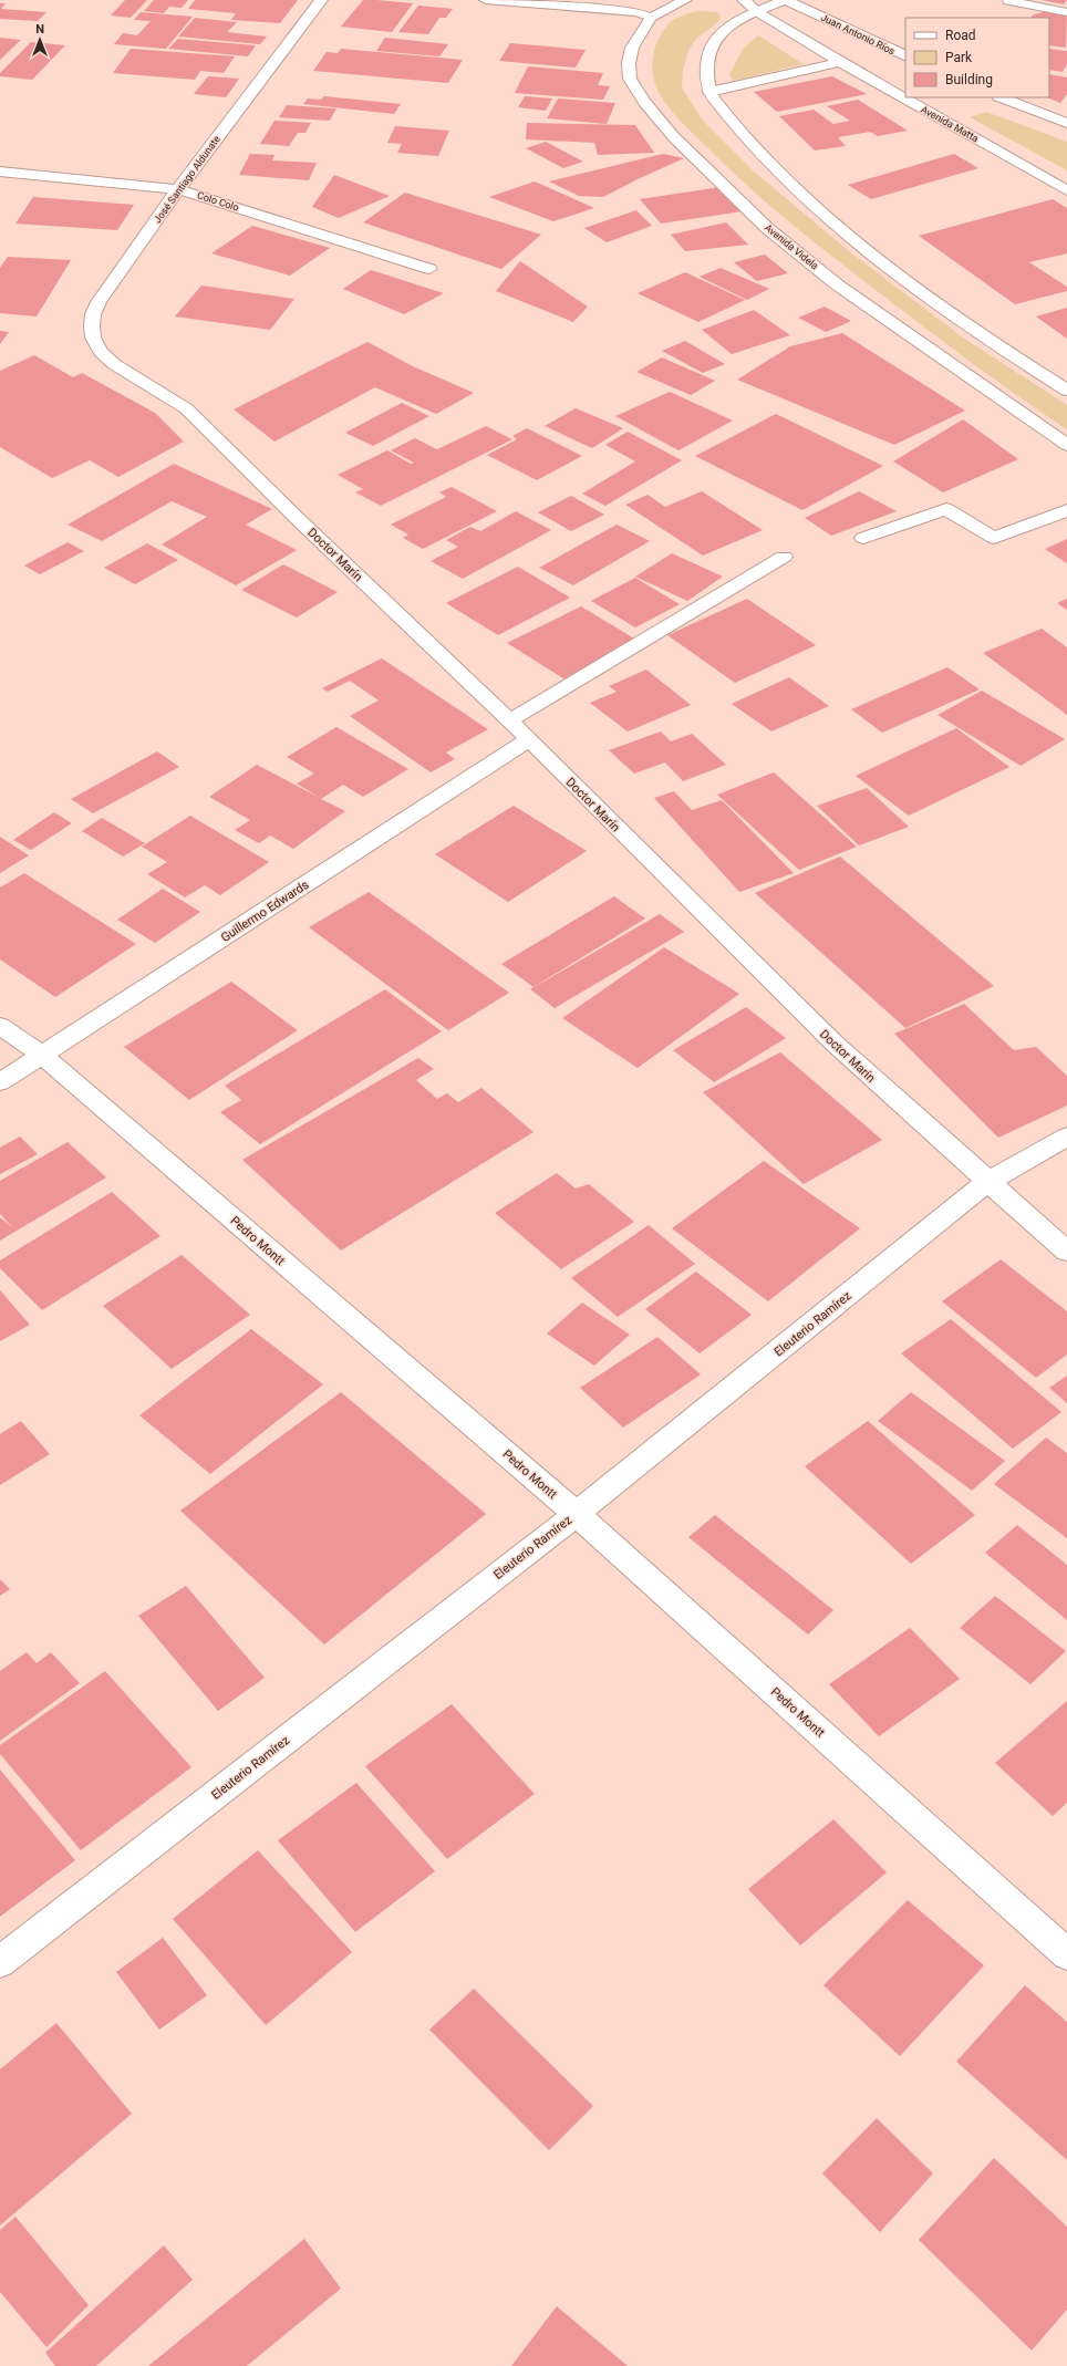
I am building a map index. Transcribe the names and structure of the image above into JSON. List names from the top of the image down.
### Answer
{
  "streets": {
    "street": [
      "Juan Antonio Ríos",
      "Avenida Matta",
      "José Santiago Aldunate",
      "Colo Colo",
      "Avenida Videla",
      "Doctor Marín",
      "Guillermo Edwards",
      "Pedro Montt",
      "Eleuterio Ramírez"
    ]
  },
  "crossings": [
    ["José Santiago Aldunate", "Colo Colo"],
    ["José Santiago Aldunate", "Doctor Marín"],
    ["Doctor Marín", "Guillermo Edwards"],
    ["Doctor Marín", "Eleuterio Ramírez"],
    ["Guillermo Edwards", "Pedro Montt"],
    ["Pedro Montt", "Eleuterio Ramírez"]
  ],
  "legend": ["Road", "Park", "Building"],
  "north": "top"
}
